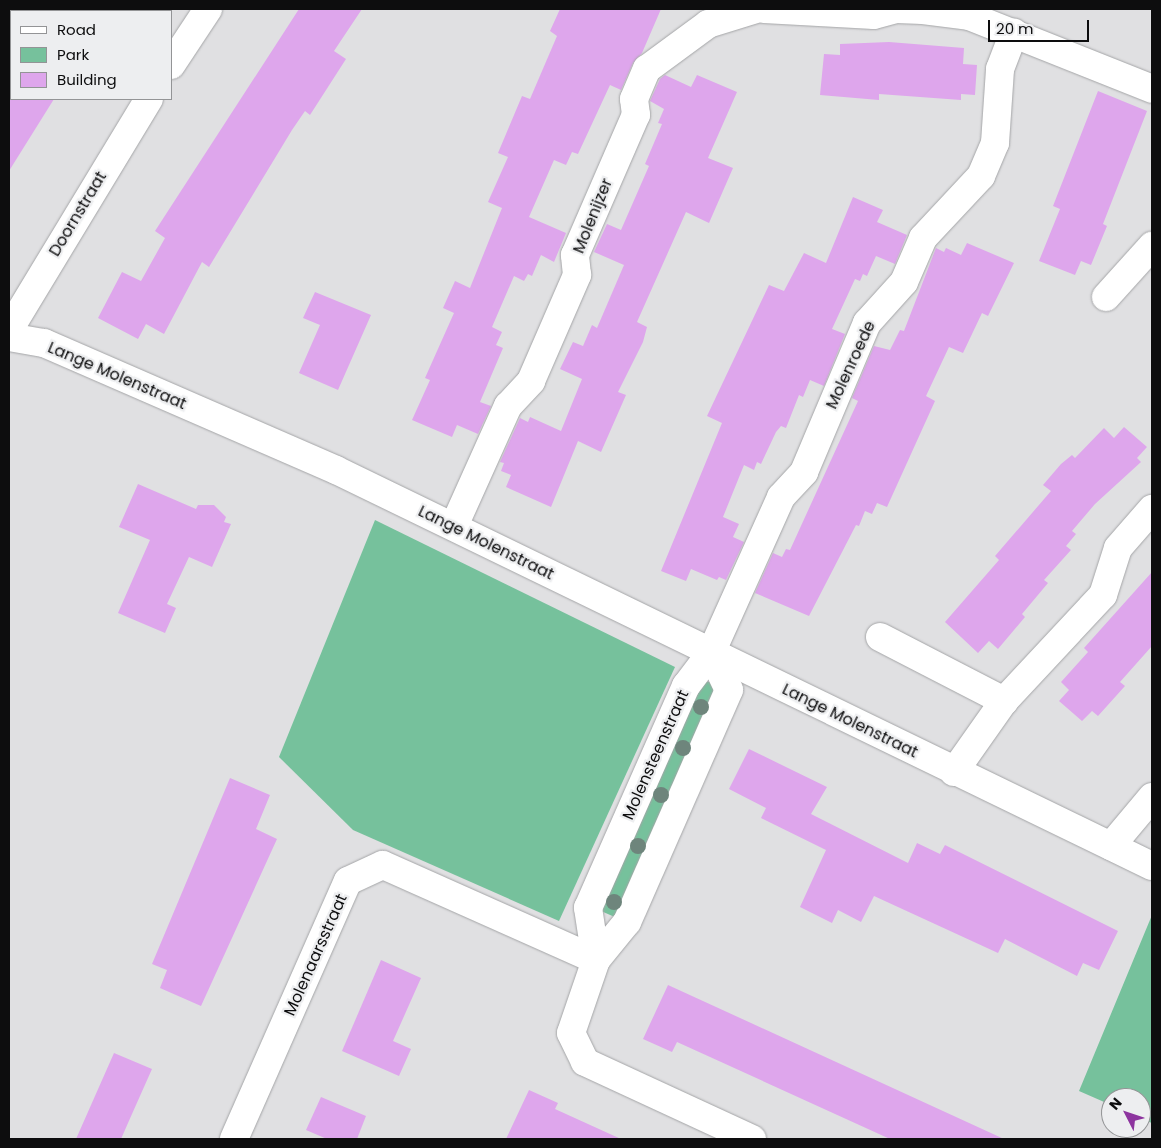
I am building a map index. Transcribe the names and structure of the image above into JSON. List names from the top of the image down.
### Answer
{
  "streets": {
    "street": [
      "Doornstraat",
      "Molenijzer",
      "Molenroede",
      "Lange Molenstraat",
      "Molensteenstraat",
      "Molenaarsstraat"
    ]
  },
  "crossings": [
    ["Molenijzer", "Lange Molenstraat"],
    ["Molenroede", "Lange Molenstraat"],
    ["Molenroede", "Molensteenstraat"],
    ["Lange Molenstraat", "Molensteenstraat"],
    ["Molensteenstraat", "Molenaarsstraat"]
  ],
  "legend": ["Road", "Park", "Building"],
  "scale_bar": "20 m",
  "north": "top left"
}
